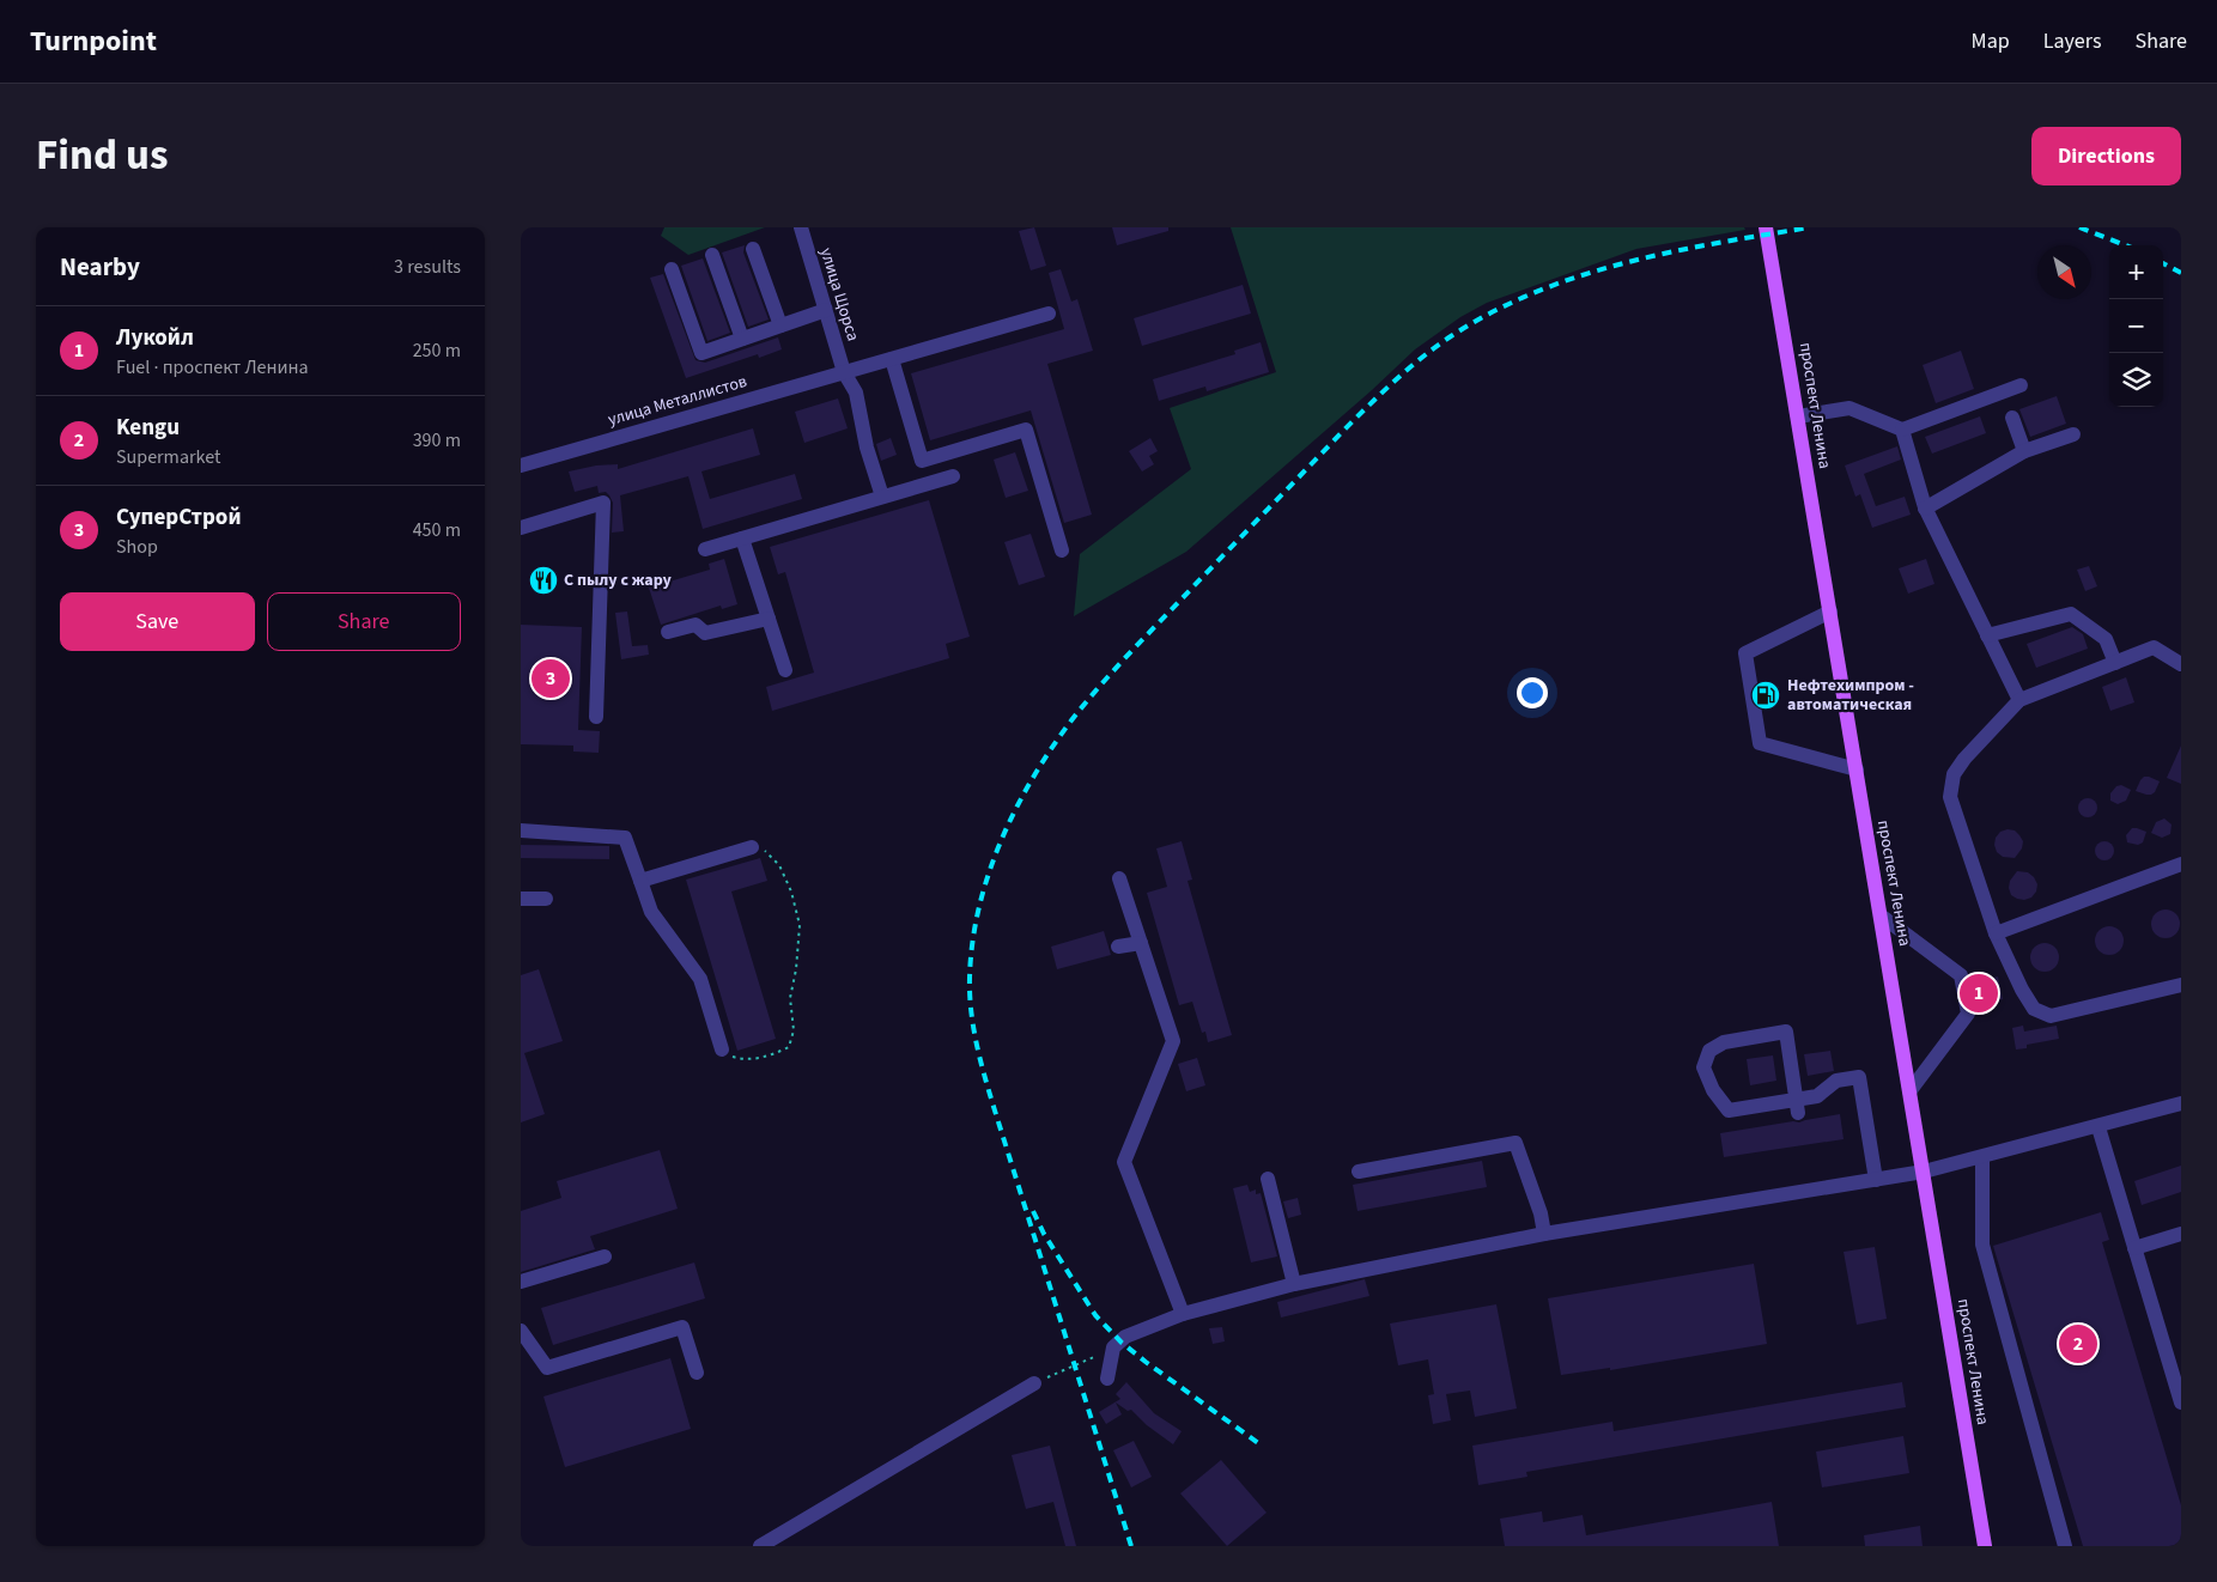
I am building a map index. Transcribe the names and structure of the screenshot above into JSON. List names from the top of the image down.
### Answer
{
  "streets": {
    "main road": ["проспект Ленина"],
    "street": ["улица Щорса", "улица Металлистов"]
  },
  "crossings": [
    ["улица Щорса", "улица Металлистов"]
  ],
  "places": {
    "restaurant": ["С пылу с жару"],
    "fuel station": ["Нефтехимпром - автоматическая"]
  },
  "north": "bottom right",
  "page": {
    "header": "Turnpoint",
    "nav": ["Map", "Layers", "Share"],
    "title": "Find us",
    "buttons": [
      "Directions",
      ["Save", "Share"]
    ],
    "heading": ["Nearby", "3 results"],
    "map_buttons": ["+", "−"],
    "list": [
      {
        "mark": "1",
        "name": "Лукойл",
        "note": "Fuel · проспект Ленина",
        "value": "250 m"
      },
      {
        "mark": "2",
        "name": "Kengu",
        "note": "Supermarket",
        "value": "390 m"
      },
      {
        "mark": "3",
        "name": "СуперСтрой",
        "note": "Shop",
        "value": "450 m"
      }
    ],
    "pins": ["3", "1", "2"]
  }
}
